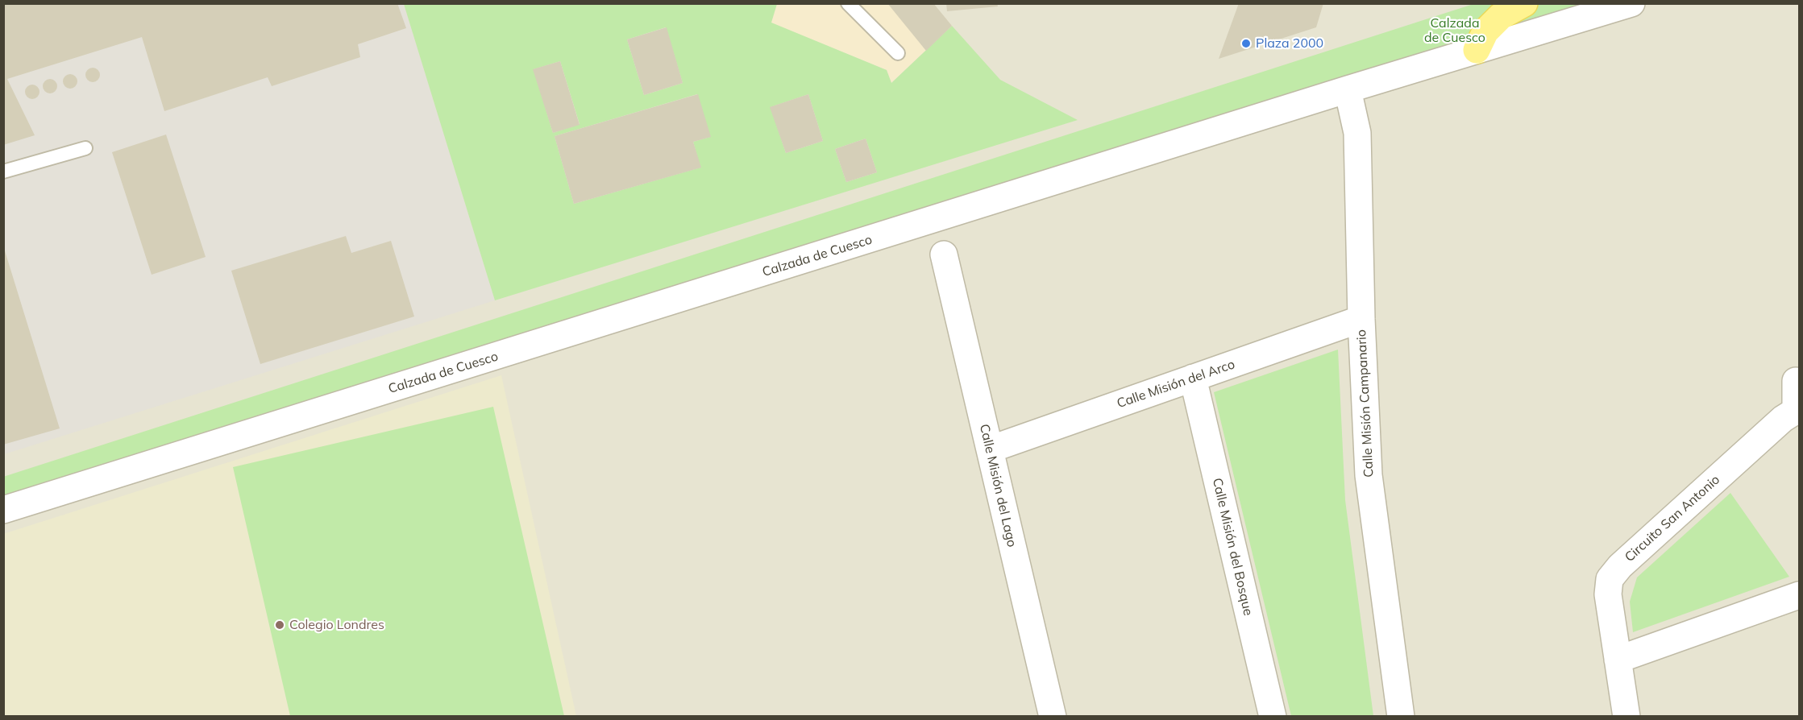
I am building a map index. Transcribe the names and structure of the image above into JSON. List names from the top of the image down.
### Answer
{
  "streets": {
    "street": [
      "Calzada de Cuesco",
      "Calle Misión del Arco",
      "Calle Misión Campanario",
      "Calle Misión del Lago",
      "Circuito San Antonio",
      "Calle Misión del Bosque"
    ]
  },
  "crossings": [
    ["Calzada de Cuesco", "Calle Misión Campanario"],
    ["Calle Misión del Arco", "Calle Misión Campanario"],
    ["Calle Misión del Arco", "Calle Misión del Lago"],
    ["Calle Misión del Arco", "Calle Misión del Bosque"]
  ],
  "parks": ["Calzada de Cuesco"],
  "places": ["Plaza 2000", "Colegio Londres"]
}
